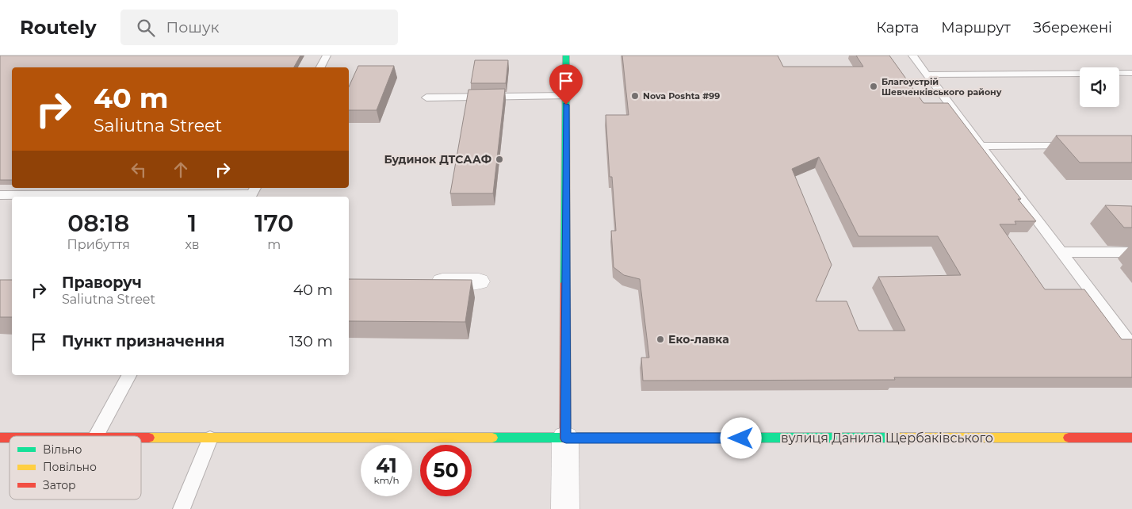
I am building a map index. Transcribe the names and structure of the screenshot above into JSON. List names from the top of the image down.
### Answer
{
  "streets": {
    "main road": ["вулиця Данила Щербаківського"]
  },
  "places": [
    "Благоустрій Шевченківського району",
    "Nova Poshta #99",
    "Будинок ДТСААФ",
    "Еко-лавка"
  ],
  "legend": ["Вільно", "Повільно", "Затор"],
  "page": {
    "header": "Routely",
    "search": "Пошук",
    "nav": ["Карта", "Маршрут", "Збережені"],
    "turn": ["40 m", "Saliutna Street"],
    "eta": [
      "08:18",
      "Прибуття",
      "1",
      "хв",
      "170",
      "m"
    ],
    "list": [
      {
        "name": "Праворуч",
        "note": "Saliutna Street",
        "value": "40 m"
      },
      {
        "name": "Пункт призначення",
        "value": "130 m"
      }
    ],
    "speed": "41 km/h",
    "limit": "50"
  }
}
